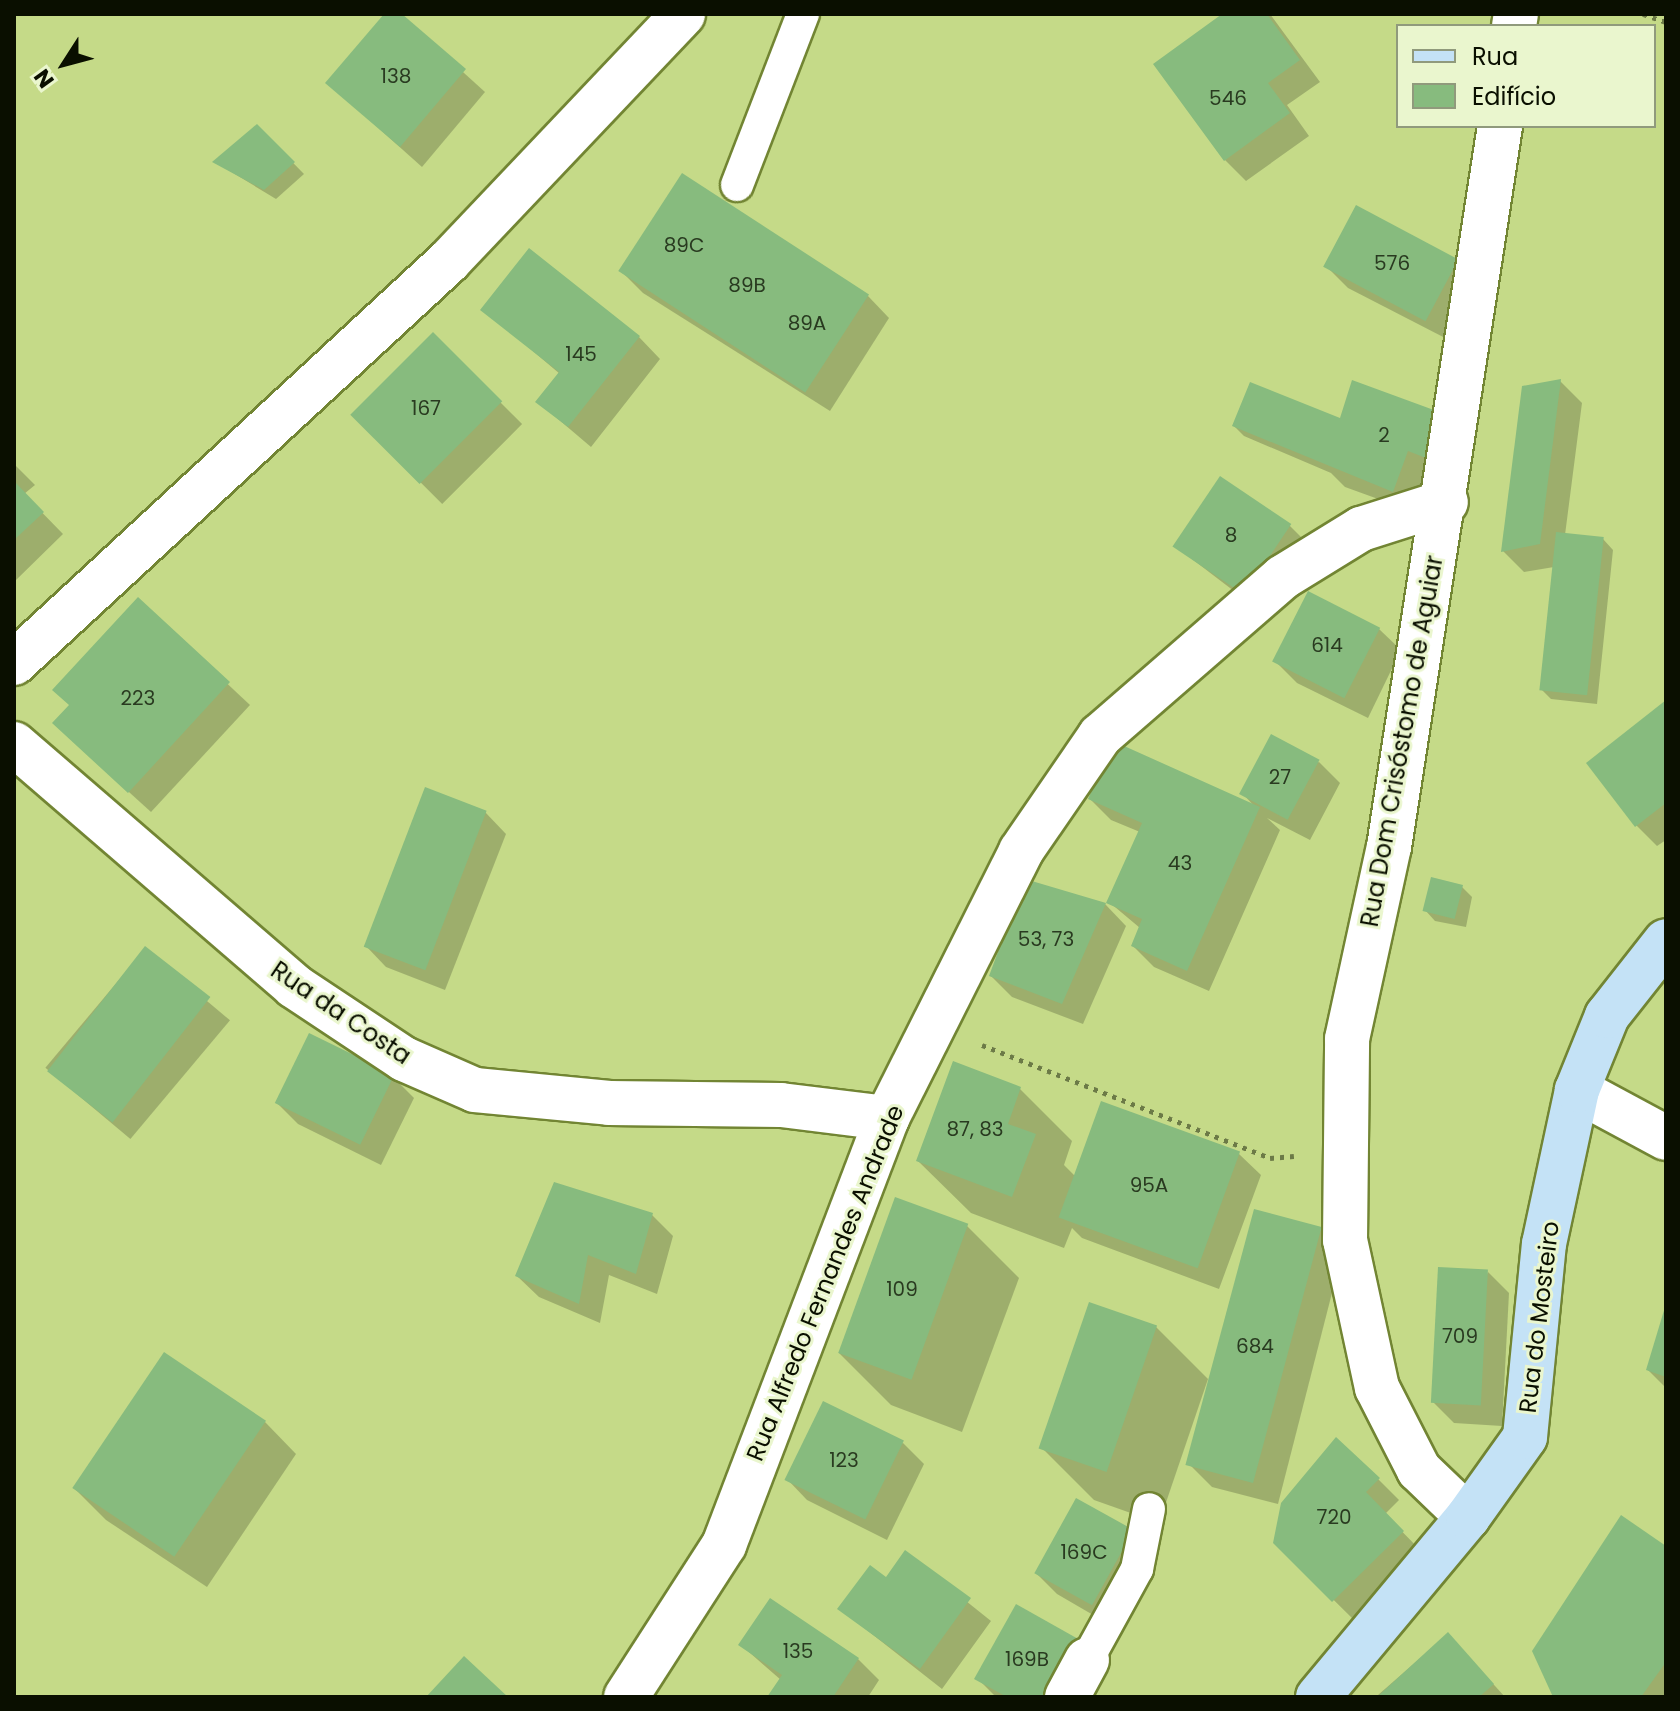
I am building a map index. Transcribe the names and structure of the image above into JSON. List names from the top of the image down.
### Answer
{
  "streets": {
    "main road": ["Rua do Mosteiro"],
    "street": ["Rua Dom Crisóstomo de Aguiar", "Rua da Costa", "Rua Alfredo Fernandes Andrade"]
  },
  "crossings": [
    ["Rua Dom Crisóstomo de Aguiar", "Rua Alfredo Fernandes Andrade"],
    ["Rua Dom Crisóstomo de Aguiar", "Rua do Mosteiro"],
    ["Rua da Costa", "Rua Alfredo Fernandes Andrade"]
  ],
  "house_numbers": [
    "138",
    "546",
    "89C",
    "576",
    "89B",
    "89A",
    "145",
    "167",
    "2",
    "8",
    "614",
    "223",
    "27",
    "43",
    "53, 73",
    "87, 83",
    "95A",
    "109",
    "709",
    "684",
    "123",
    "720",
    "169C",
    "135",
    "169B"
  ],
  "legend": ["Rua", "Edifício"],
  "north": "bottom left"
}
